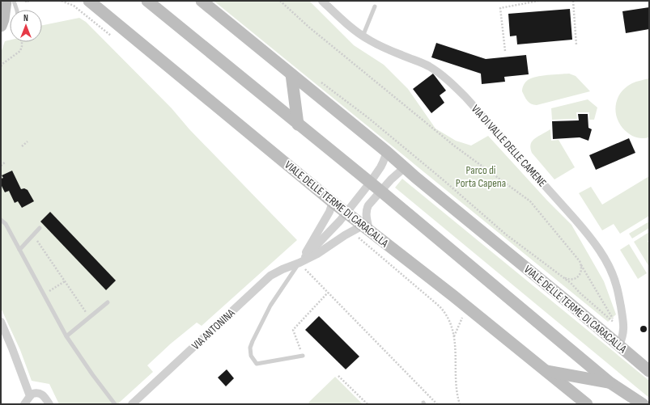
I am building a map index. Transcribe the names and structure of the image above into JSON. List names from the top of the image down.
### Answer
{
  "streets": {
    "main road": ["VIALE DELLE TERME DI CARACALLA"],
    "street": ["VIA DI VALLE DELLE CAMENE", "VIA ANTONINA"]
  },
  "crossings": [
    ["VIA DI VALLE DELLE CAMENE", "VIALE DELLE TERME DI CARACALLA"],
    ["VIALE DELLE TERME DI CARACALLA", "VIA ANTONINA"]
  ],
  "parks": ["Parco di Porta Capena"],
  "north": "top"
}
